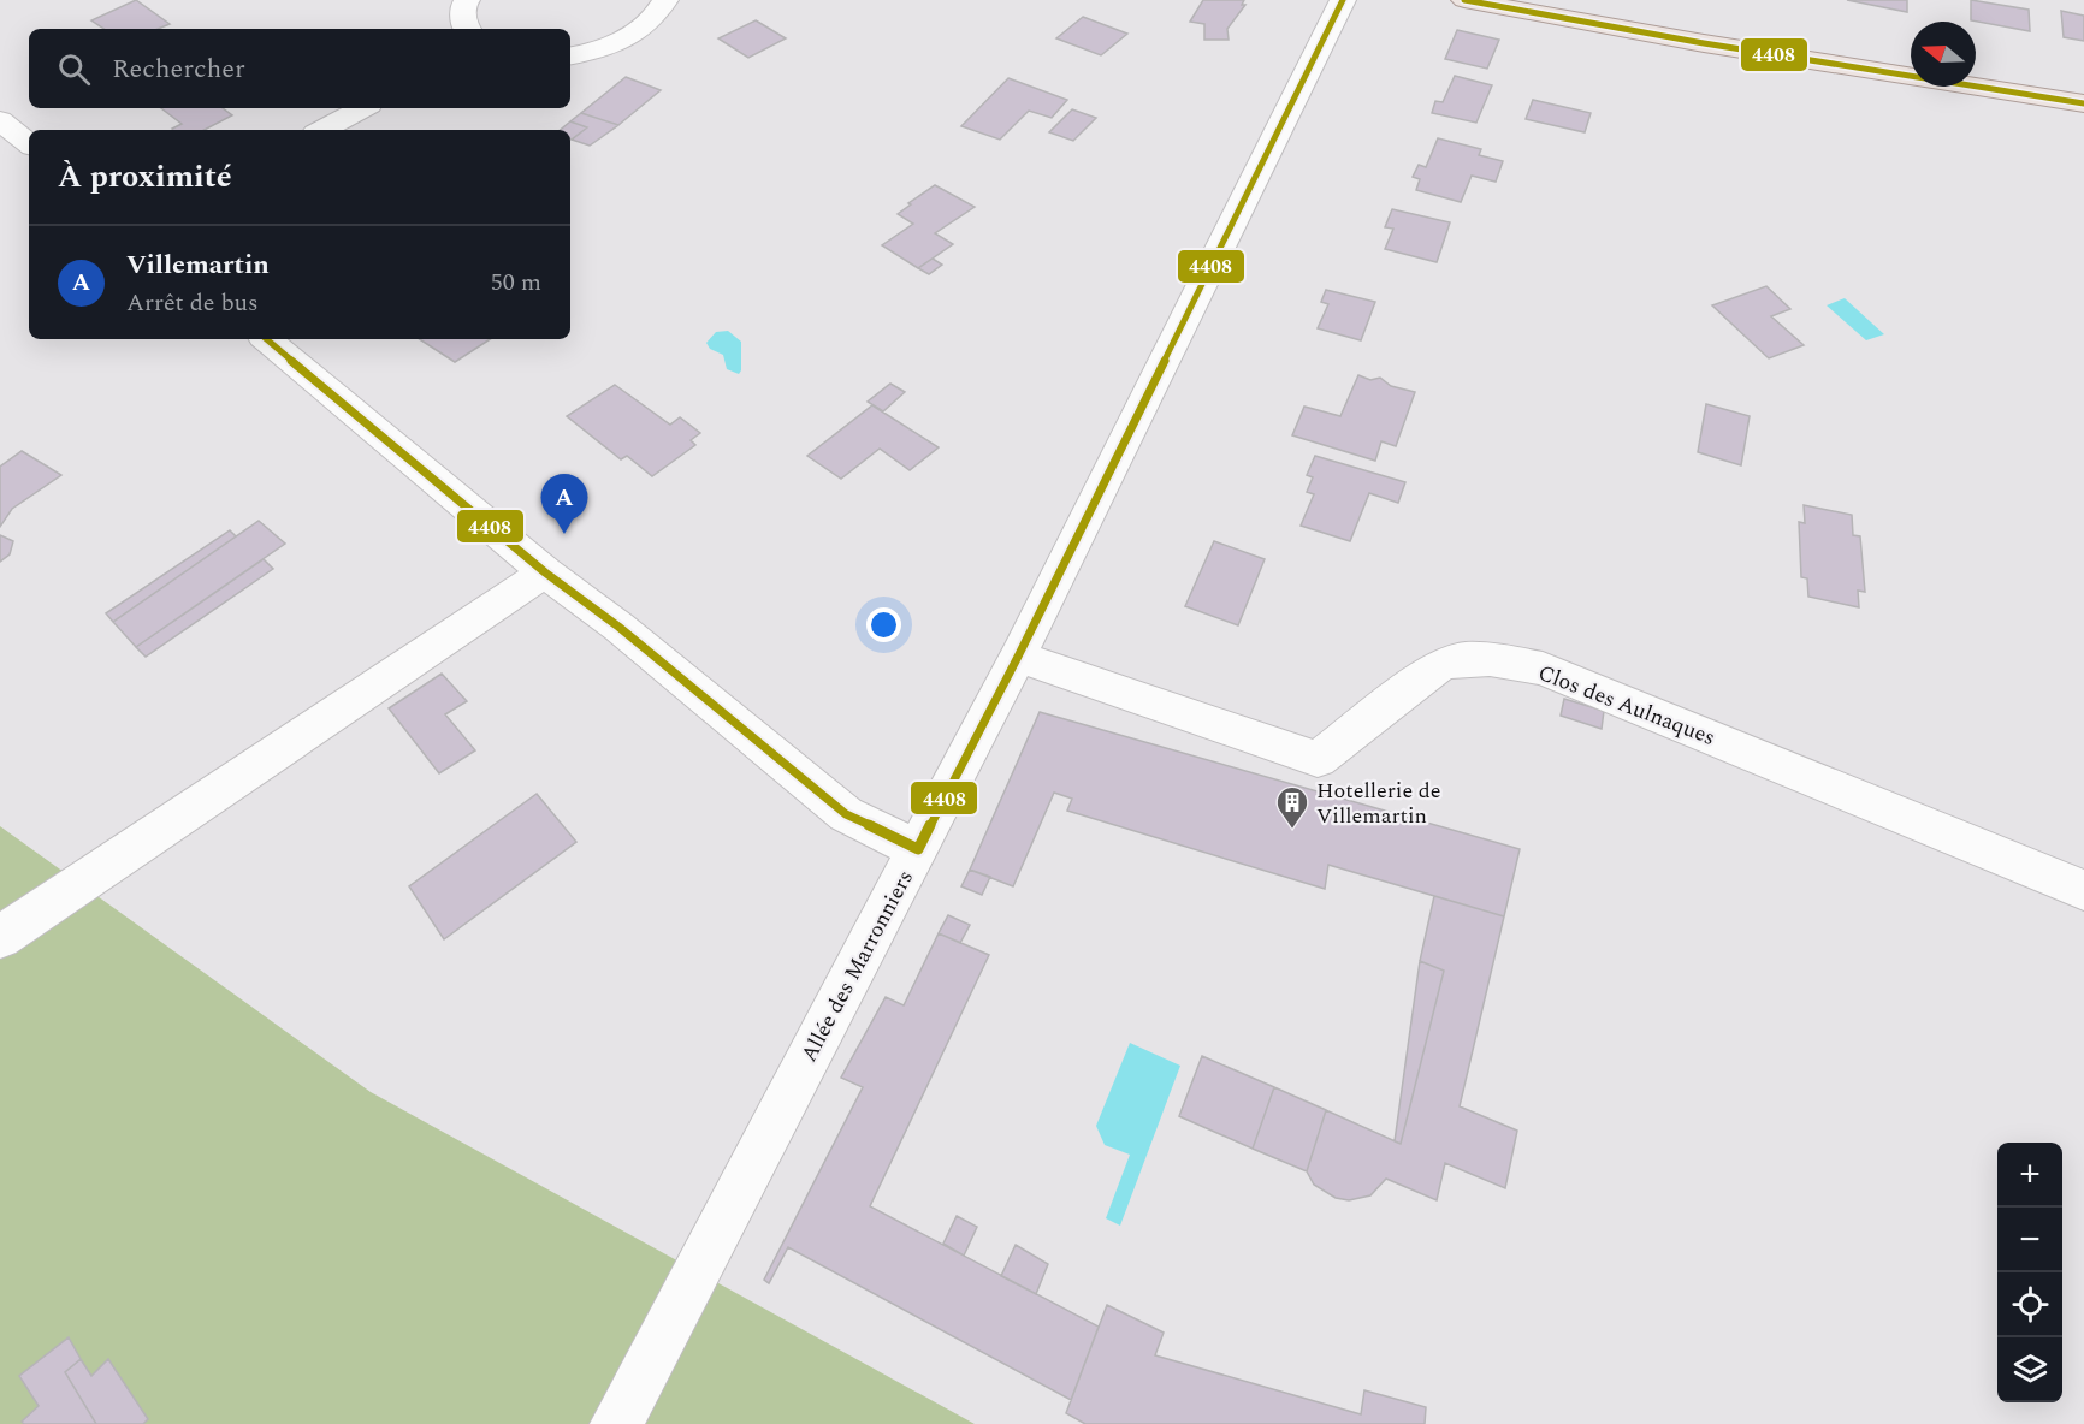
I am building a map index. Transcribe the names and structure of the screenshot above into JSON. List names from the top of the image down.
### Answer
{
  "streets": {
    "street": ["Clos des Aulnaques", "Allée des Marronniers"]
  },
  "crossings": [
    ["Clos des Aulnaques", "Allée des Marronniers"]
  ],
  "places": {
    "building": ["Hotellerie de Villemartin"]
  },
  "lines": ["transit line 4408"],
  "north": "left",
  "page": {
    "search": "Rechercher",
    "heading": "À proximité",
    "list": [
      {
        "mark": "A",
        "name": "Villemartin",
        "note": "Arrêt de bus",
        "value": "50 m"
      }
    ],
    "pins": "A",
    "map_buttons": ["+", "−"]
  }
}
